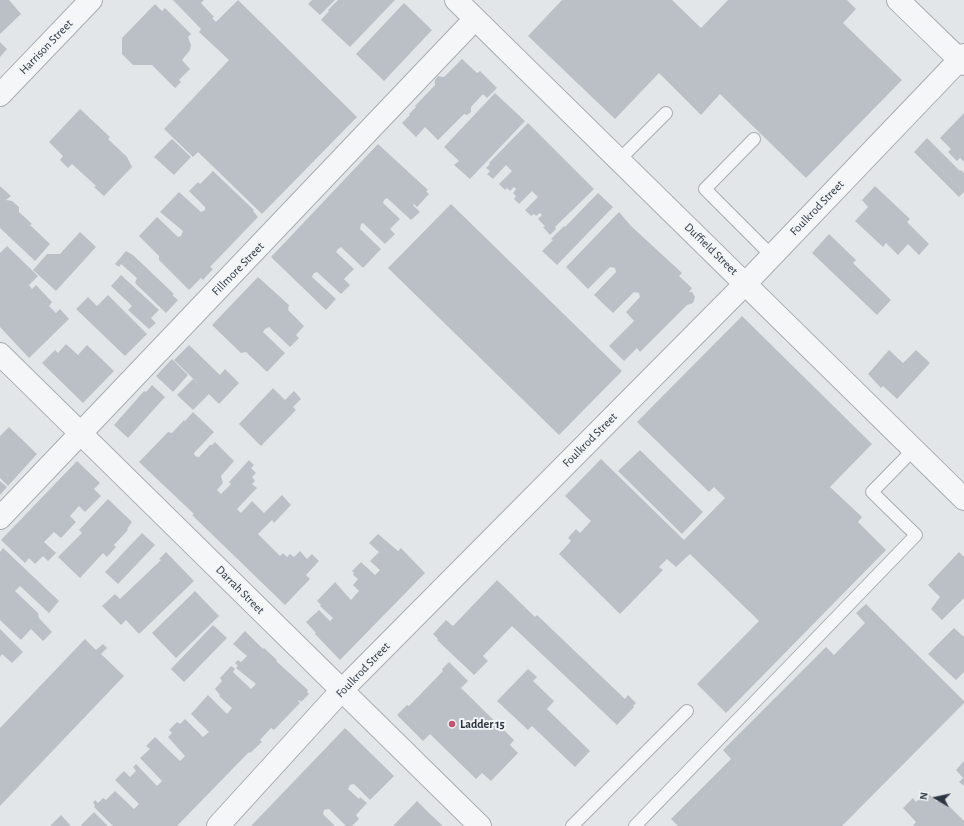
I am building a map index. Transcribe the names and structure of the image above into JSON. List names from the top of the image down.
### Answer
{
  "streets": {
    "street": [
      "Harrison Street",
      "Foulkrod Street",
      "Duffield Street",
      "Fillmore Street",
      "Darrah Street"
    ]
  },
  "crossings": [
    ["Foulkrod Street", "Duffield Street"],
    ["Foulkrod Street", "Darrah Street"],
    ["Duffield Street", "Fillmore Street"],
    ["Fillmore Street", "Darrah Street"]
  ],
  "places": ["Ladder 15"],
  "north": "left"
}
